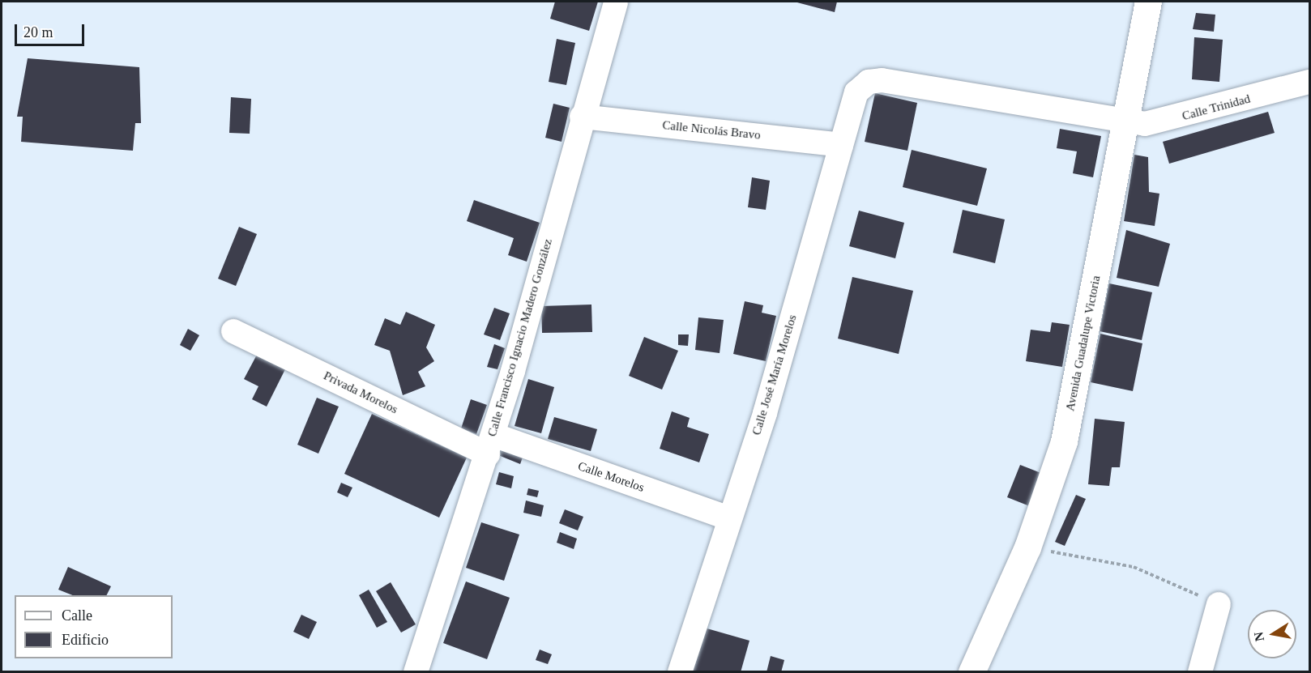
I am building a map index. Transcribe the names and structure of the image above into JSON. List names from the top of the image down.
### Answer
{
  "streets": {
    "street": [
      "Calle Trinidad",
      "Calle Nicolás Bravo",
      "Calle Francisco Ignacio Madero González",
      "Avenida Guadalupe Victoria",
      "Calle José María Morelos",
      "Privada Morelos",
      "Calle Morelos"
    ]
  },
  "crossings": [
    ["Calle Trinidad", "Avenida Guadalupe Victoria"],
    ["Calle Trinidad", "Calle José María Morelos"],
    ["Calle Nicolás Bravo", "Calle Francisco Ignacio Madero González"],
    ["Calle Nicolás Bravo", "Calle José María Morelos"],
    ["Calle Francisco Ignacio Madero González", "Privada Morelos"],
    ["Calle Francisco Ignacio Madero González", "Calle Morelos"],
    ["Avenida Guadalupe Victoria", "Calle José María Morelos"],
    ["Calle José María Morelos", "Calle Morelos"],
    ["Privada Morelos", "Calle Morelos"]
  ],
  "legend": ["Calle", "Edificio"],
  "scale_bar": "20 m",
  "north": "left"
}
